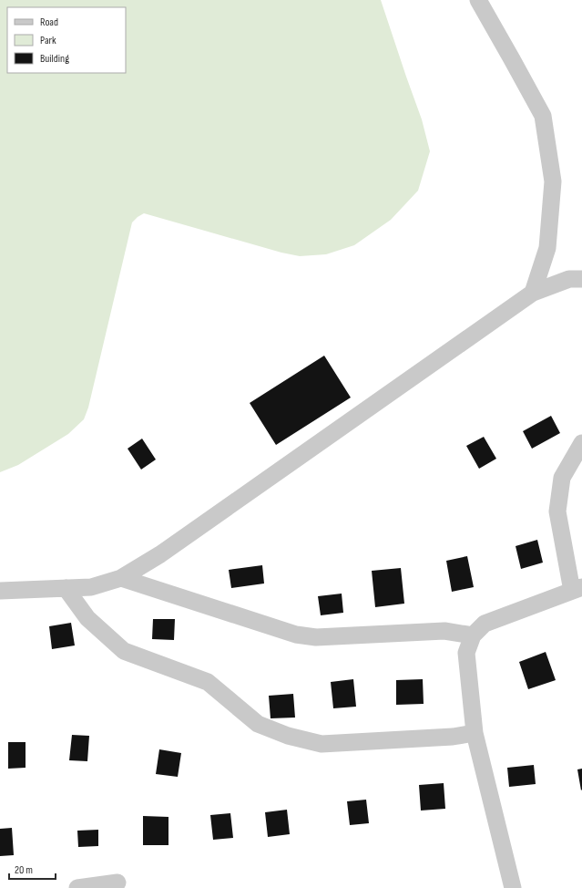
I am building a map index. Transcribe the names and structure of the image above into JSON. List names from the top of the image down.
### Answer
{
  "legend": ["Road", "Park", "Building"],
  "scale_bar": "20 m"
}
